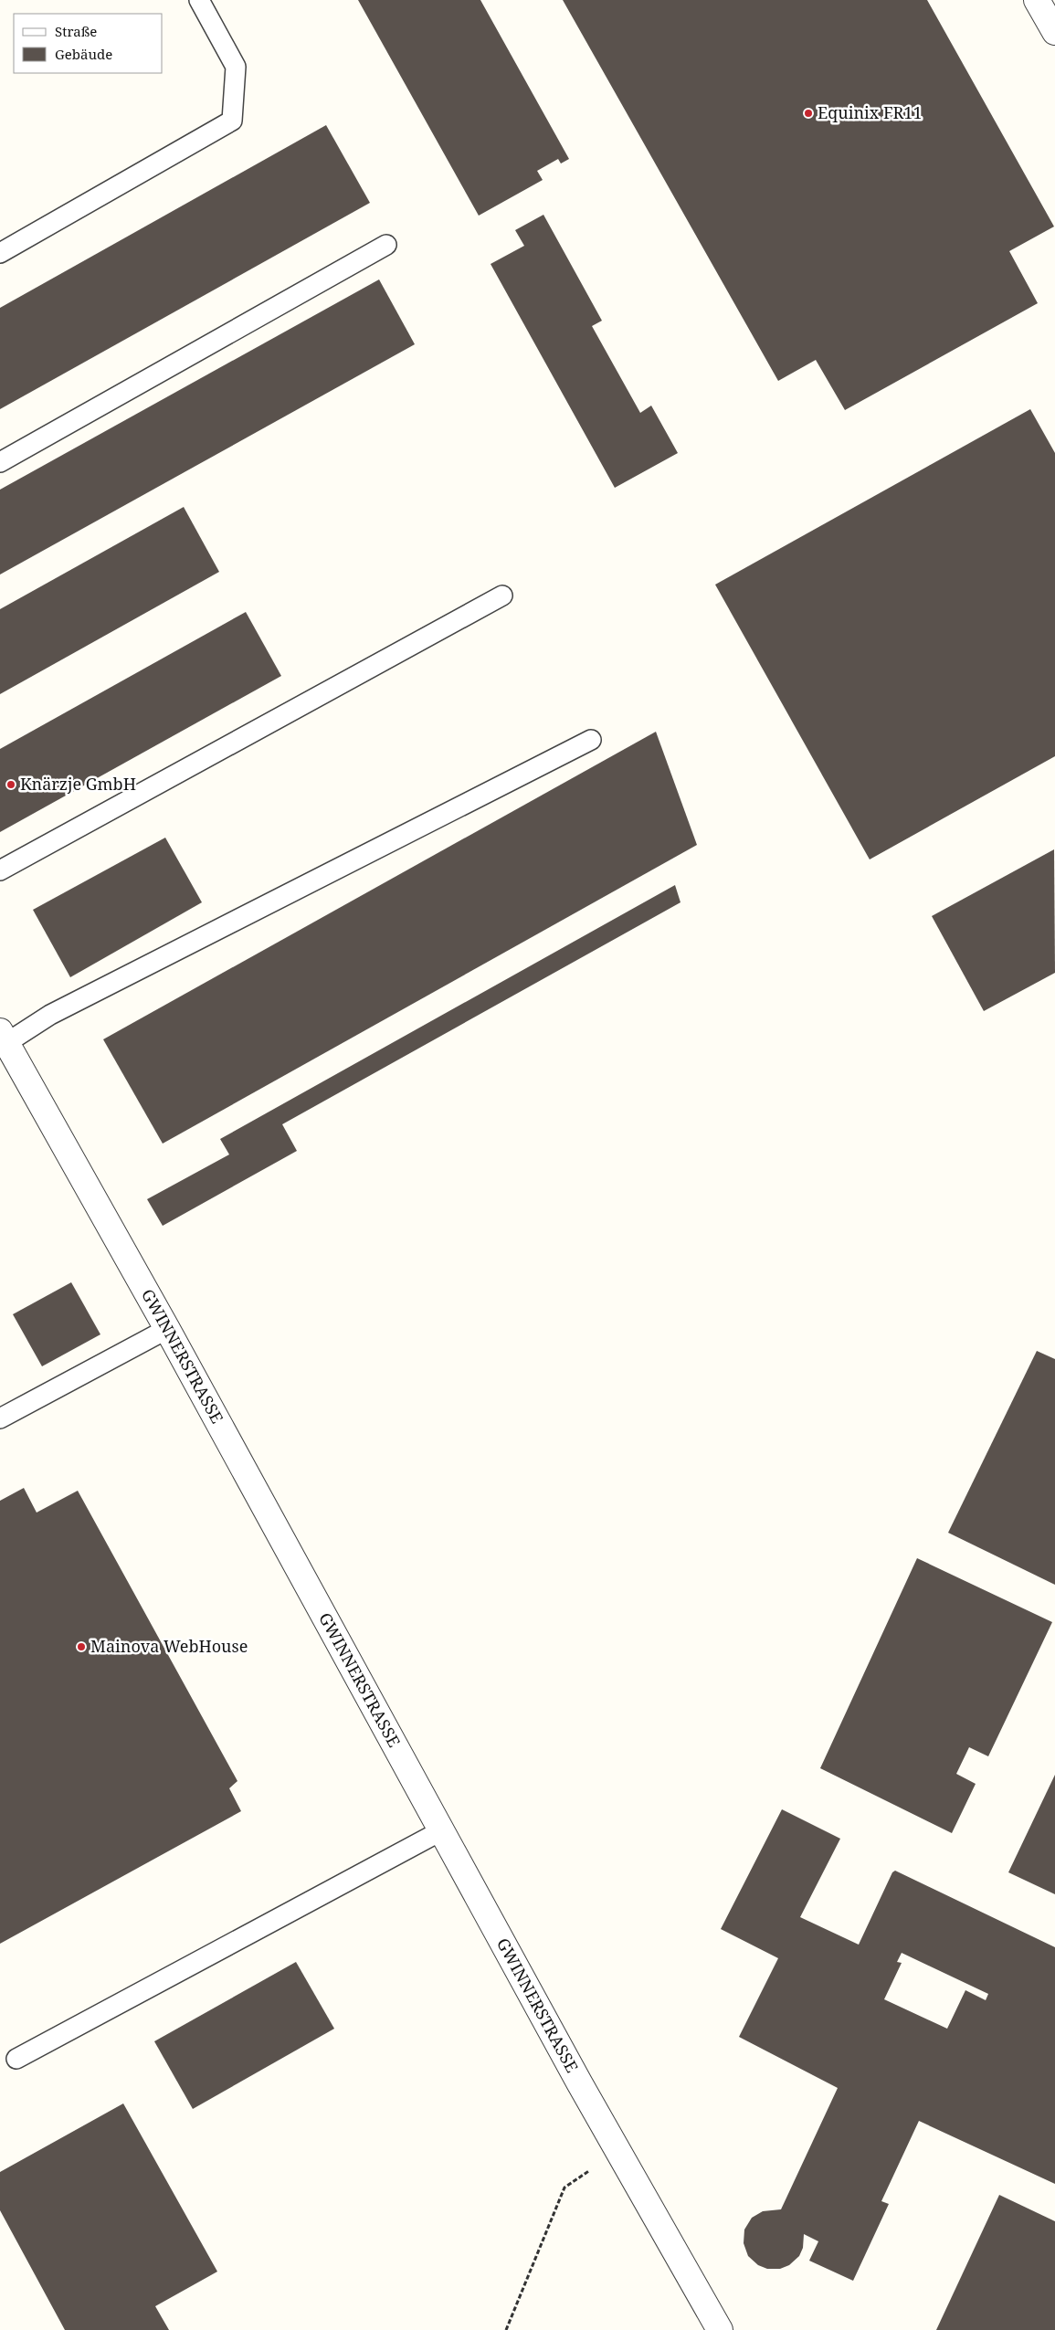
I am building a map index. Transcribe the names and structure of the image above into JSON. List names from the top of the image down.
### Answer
{
  "streets": {
    "street": ["GWINNERSTRASSE"]
  },
  "places": ["Equinix FR11", "Knärzje GmbH", "Mainova WebHouse"],
  "legend": ["Straße", "Gebäude"]
}
